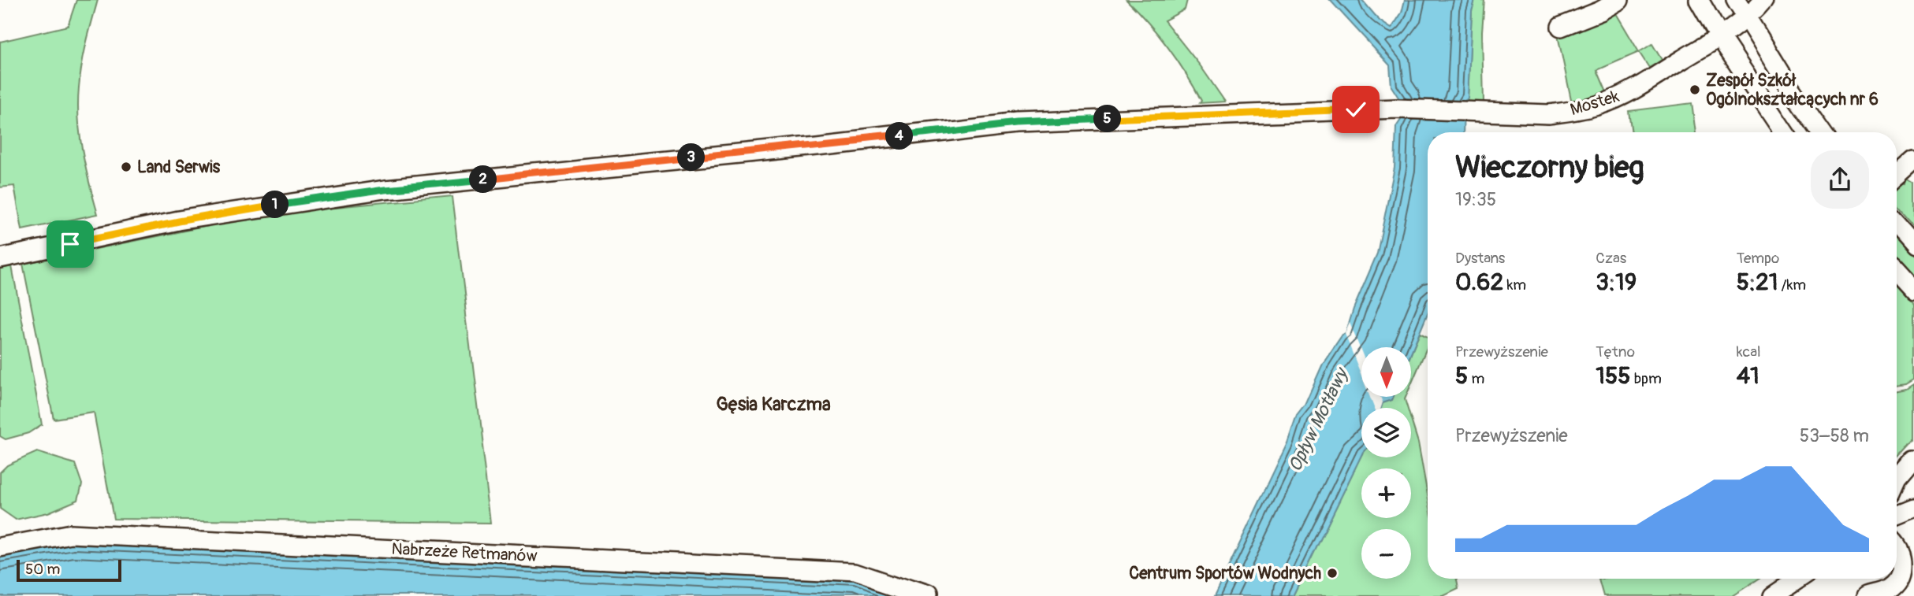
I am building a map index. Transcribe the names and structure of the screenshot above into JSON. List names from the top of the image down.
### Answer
{
  "streets": {
    "street": ["Mostek", "Nabrzeże Retmanów"]
  },
  "districts": ["Gęsia Karczma"],
  "water": ["Opływ Motławy"],
  "places": ["Zespół Szkół Ogólnokształcących nr 6", "Land Serwis", "Centrum Sportów Wodnych"],
  "scale_bar": "50 m",
  "north": "bottom",
  "page": {
    "pins": [
      "5",
      "4",
      "3",
      "2",
      "1"
    ],
    "heading": ["Wieczorny bieg", "19:35"],
    "stats": [
      ["Dystans", "0.62 km"],
      ["Czas", "3:19"],
      ["Tempo", "5:21 /km"],
      ["Przewyższenie", "5 m"],
      ["Tętno", "155 bpm"],
      ["kcal", "41"]
    ],
    "map_buttons": ["+", "−"],
    "chart": ["Przewyższenie", "53–58 m"],
    "scale": "50 m"
  }
}
